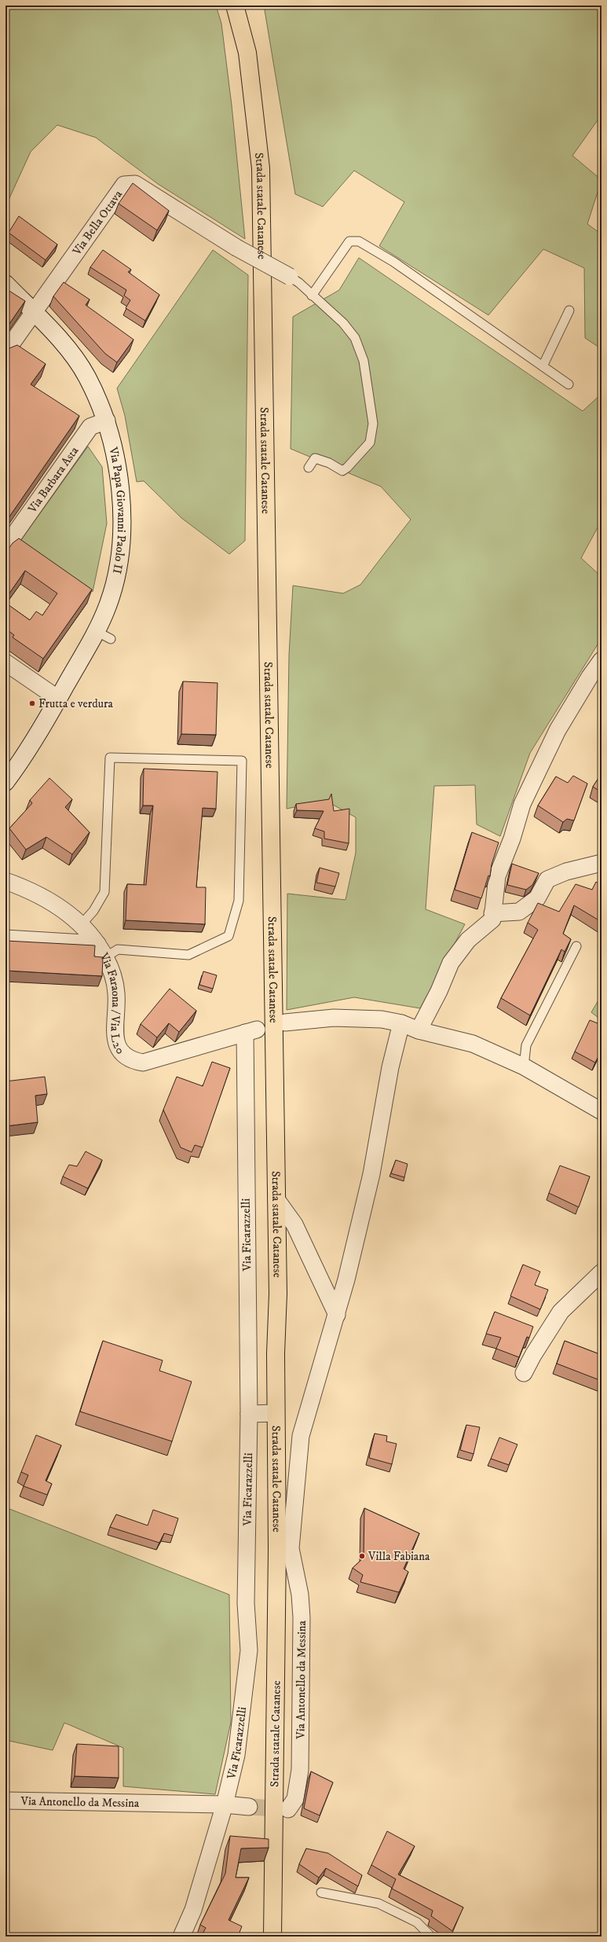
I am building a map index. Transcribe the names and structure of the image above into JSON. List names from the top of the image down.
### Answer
{
  "streets": {
    "main road": ["Strada statale Catanese"],
    "street": [
      "Via Bella Ottava",
      "Via Barbara Asta",
      "Via Papa Giovanni Paolo II",
      "Via Faraona / Via L20",
      "Via Ficarazzelli",
      "Via Antonello da Messina"
    ]
  },
  "crossings": [
    ["Via Bella Ottava", "Via Papa Giovanni Paolo II"],
    ["Via Barbara Asta", "Via Papa Giovanni Paolo II"],
    ["Via Faraona / Via L20", "Via Ficarazzelli"],
    ["Via Ficarazzelli", "Via Antonello da Messina"]
  ],
  "places": ["Frutta e verdura", "Villa Fabiana"]
}
